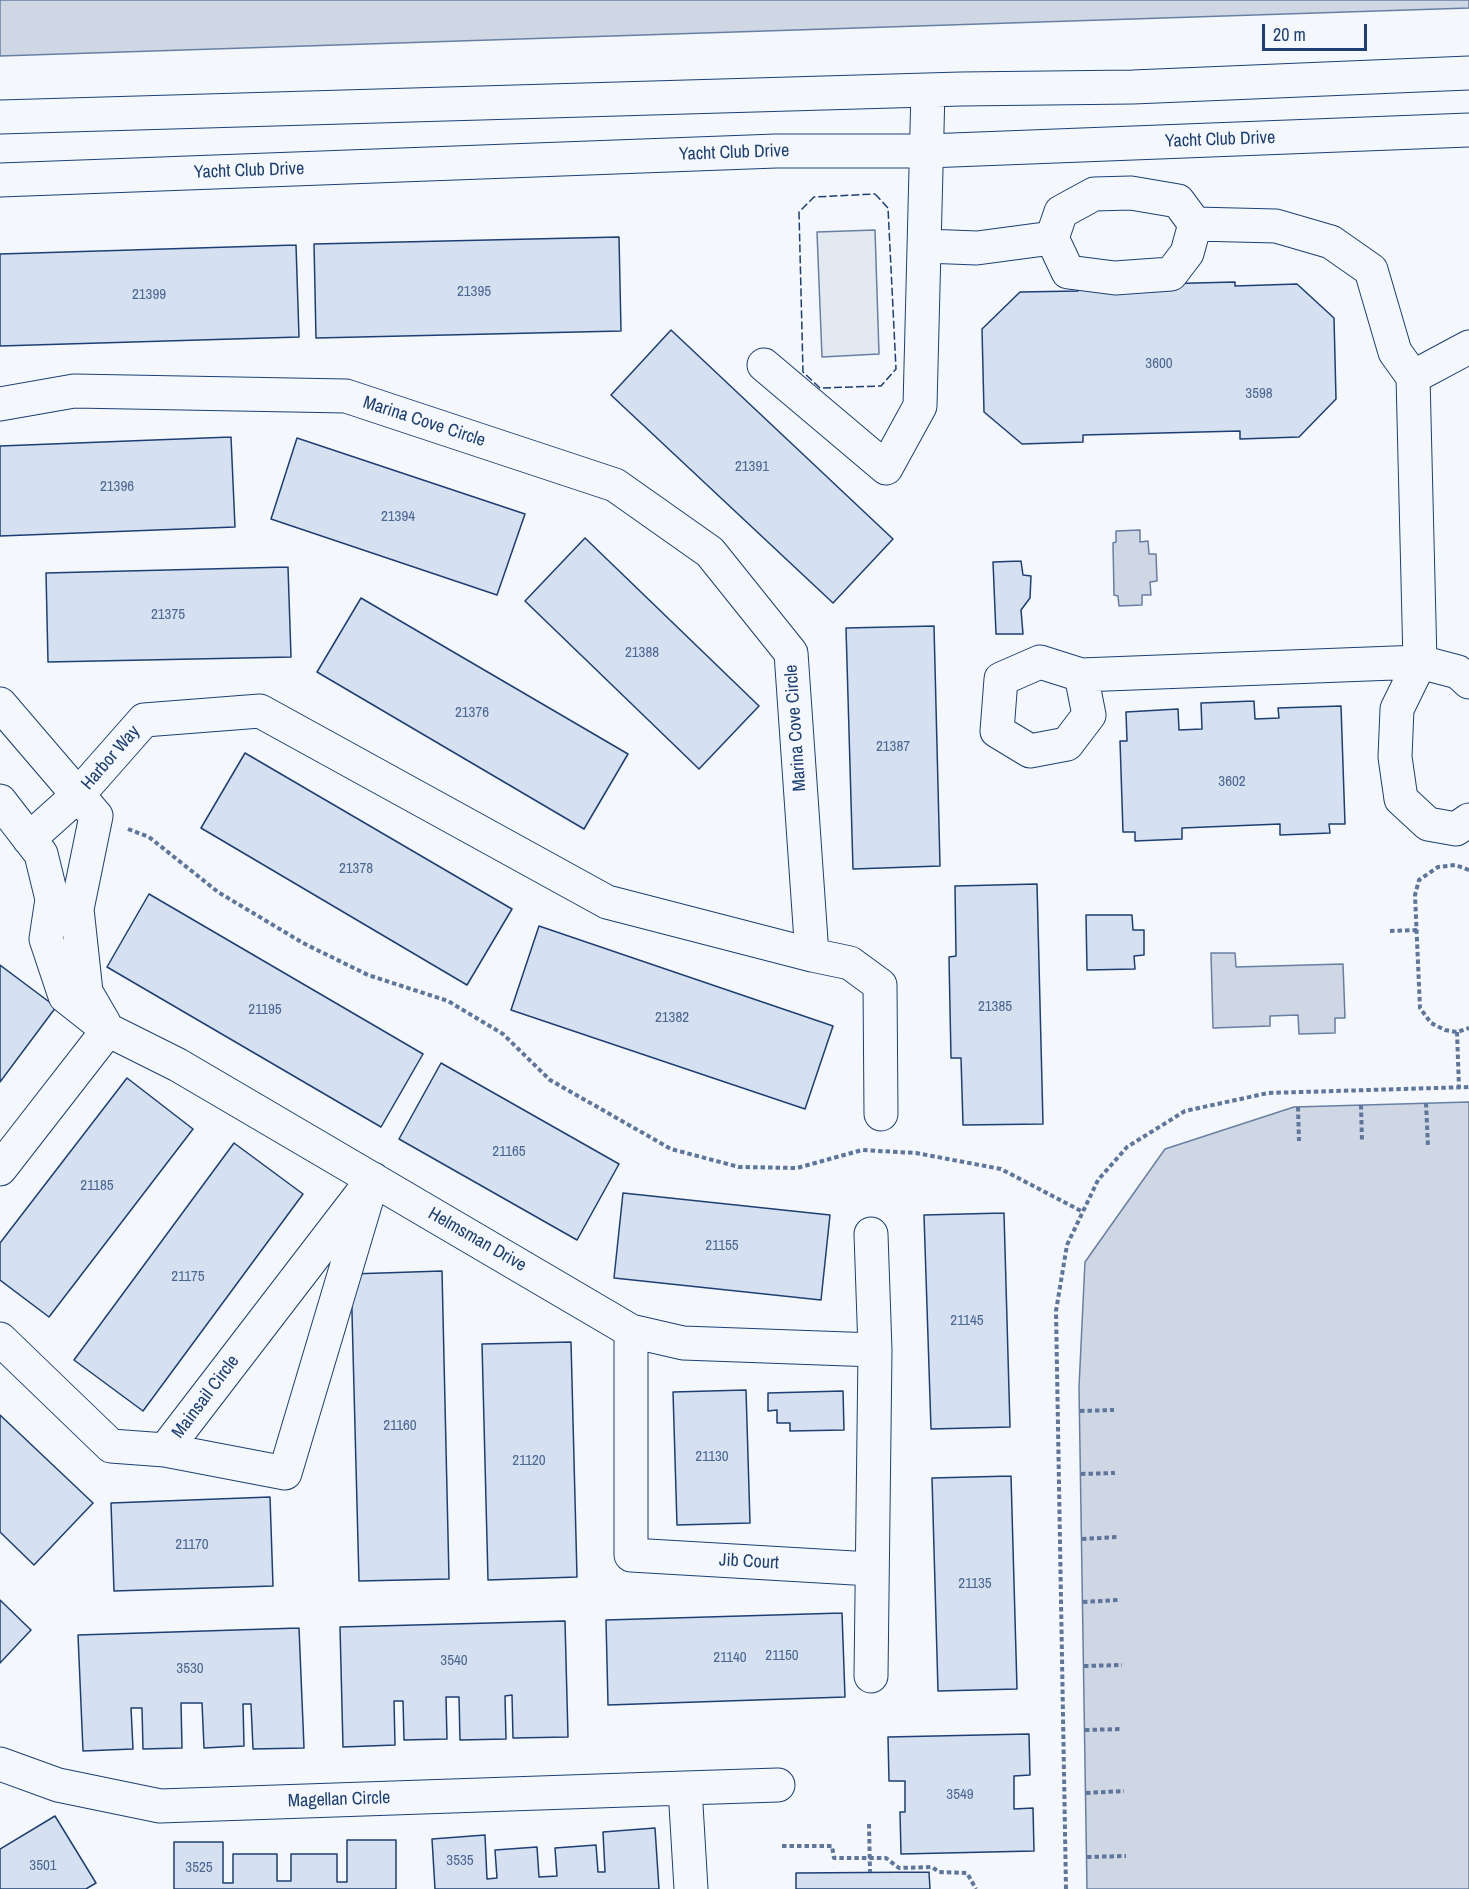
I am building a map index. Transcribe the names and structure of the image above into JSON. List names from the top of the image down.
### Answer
{
  "streets": {
    "street": [
      "Yacht Club Drive",
      "Marina Cove Circle",
      "Harbor Way",
      "Helmsman Drive",
      "Mainsail Circle",
      "Jib Court",
      "Magellan Circle"
    ]
  },
  "crossings": [
    ["Marina Cove Circle", "Harbor Way"],
    ["Harbor Way", "Helmsman Drive"],
    ["Helmsman Drive", "Mainsail Circle"],
    ["Helmsman Drive", "Jib Court"]
  ],
  "house_numbers": [
    "21395",
    "21399",
    "3600",
    "3598",
    "21391",
    "21396",
    "21394",
    "21375",
    "21388",
    "21376",
    "21387",
    "3602",
    "21378",
    "21385",
    "21195",
    "21382",
    "21165",
    "21185",
    "21155",
    "21175",
    "21145",
    "21160",
    "21130",
    "21120",
    "21170",
    "21135",
    "21150",
    "21140",
    "3540",
    "3530",
    "3549",
    "3535",
    "3501",
    "3525"
  ],
  "scale_bar": "20 m"
}
